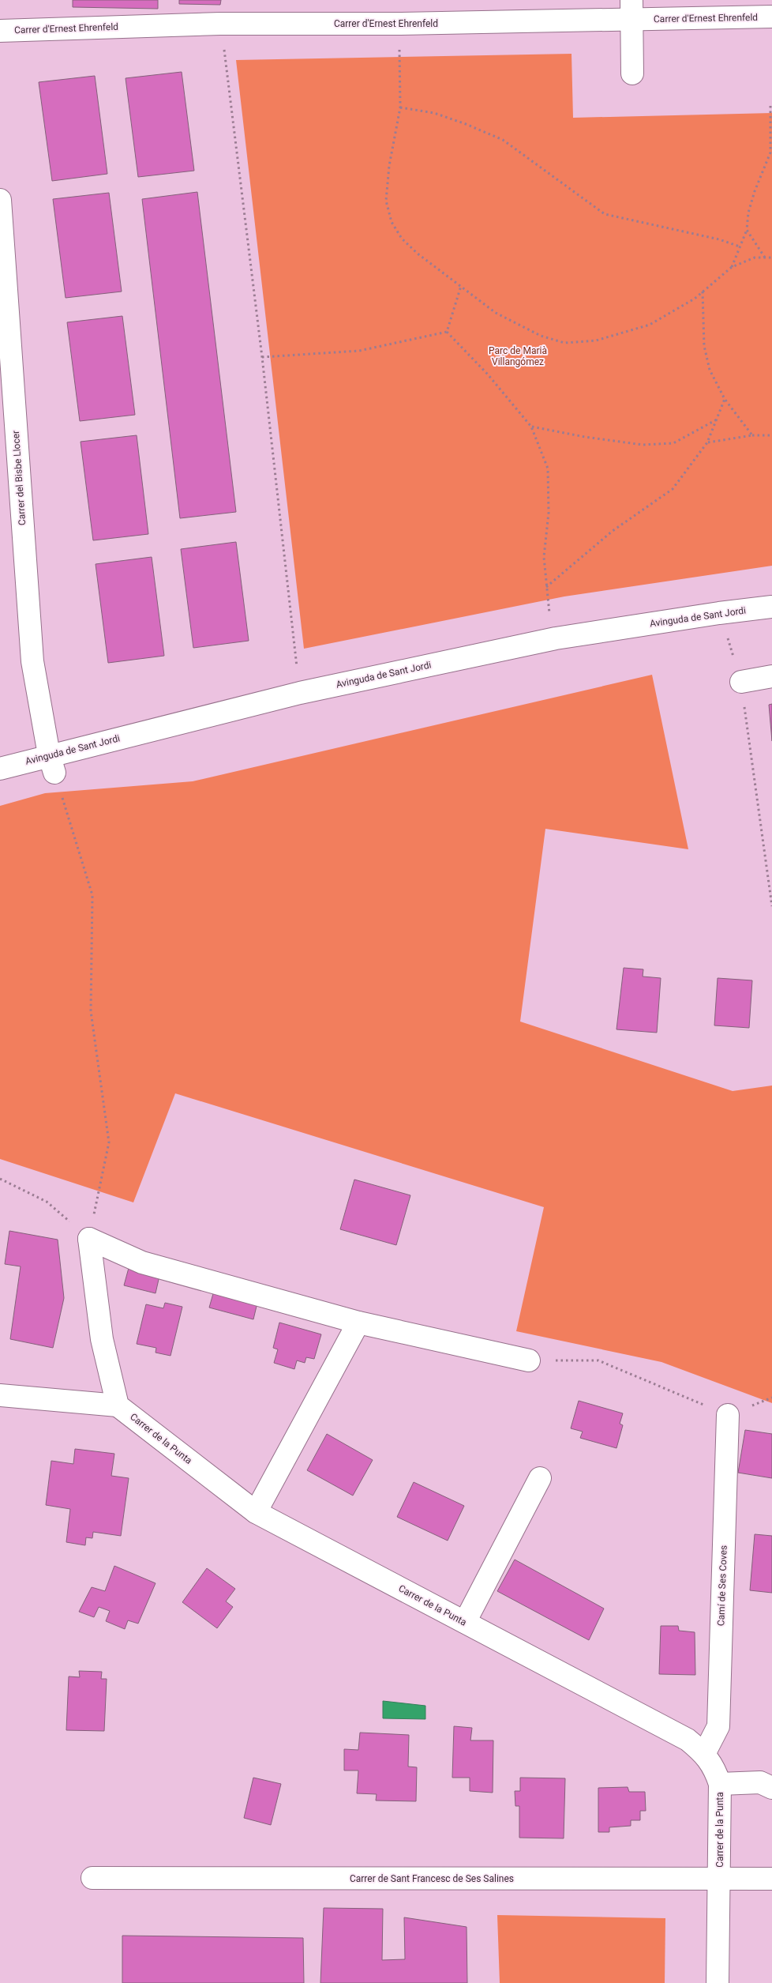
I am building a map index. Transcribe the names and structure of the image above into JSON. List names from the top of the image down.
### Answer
{
  "streets": {
    "street": [
      "Carrer d'Ernest Ehrenfeld",
      "Carrer del Bisbe Llocer",
      "Avinguda de Sant Jordi",
      "Carrer de la Punta",
      "Camí de Ses Coves",
      "Carrer de Sant Francesc de Ses Salines"
    ]
  },
  "crossings": [
    ["Carrer del Bisbe Llocer", "Avinguda de Sant Jordi"],
    ["Carrer de la Punta", "Camí de Ses Coves"],
    ["Carrer de la Punta", "Carrer de Sant Francesc de Ses Salines"]
  ],
  "parks": ["Parc de Marià Villangómez"]
}
